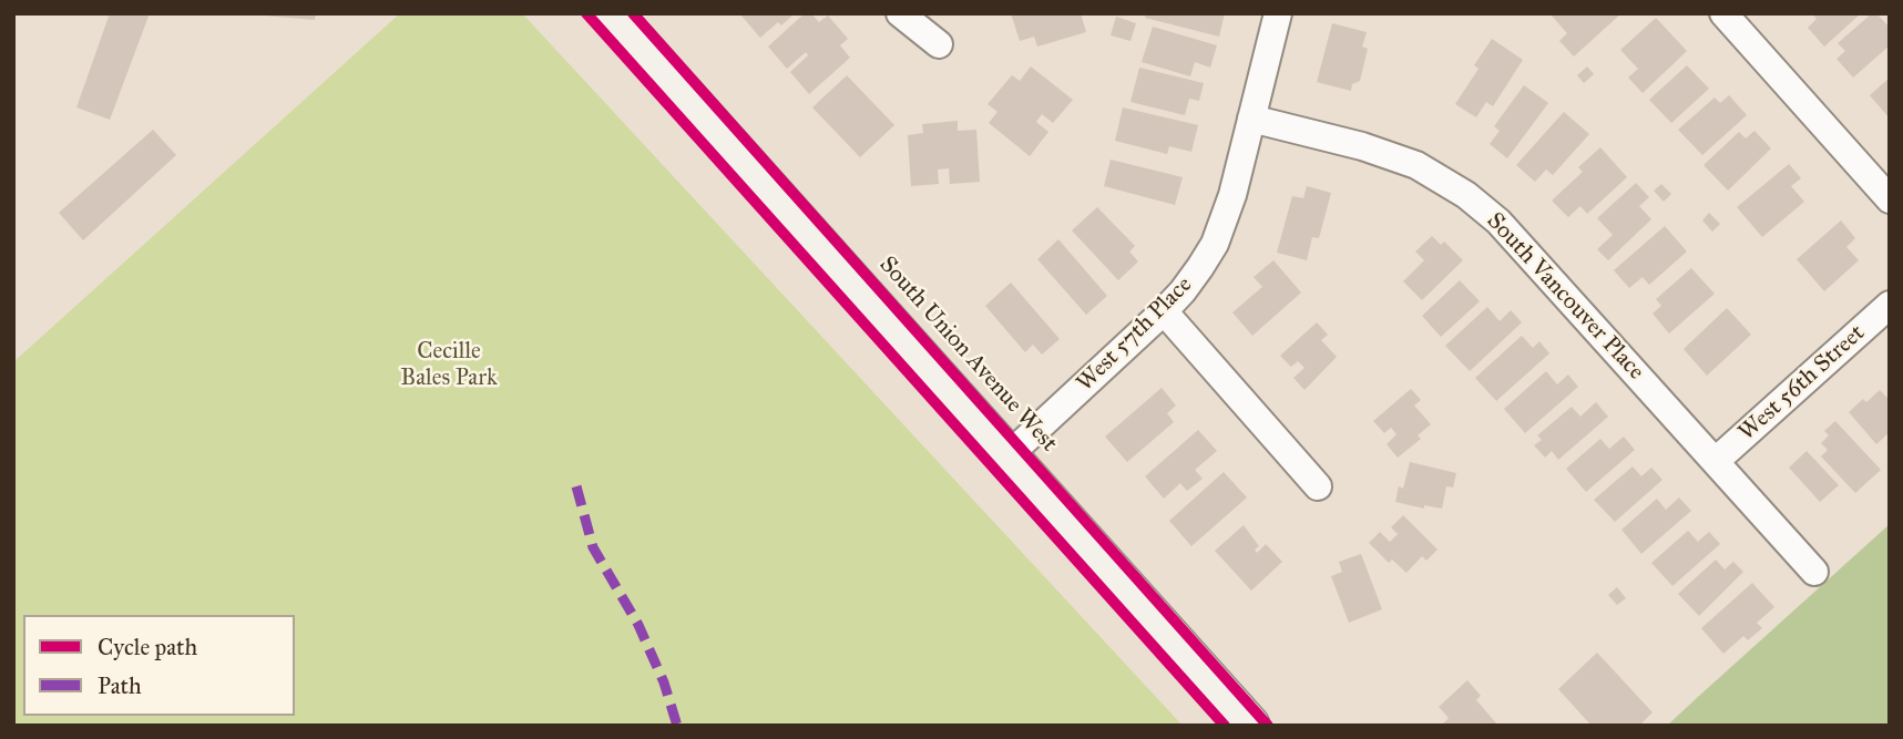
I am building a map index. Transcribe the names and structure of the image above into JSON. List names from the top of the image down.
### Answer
{
  "streets": {
    "street": [
      "South Vancouver Place",
      "West 57th Place",
      "South Union Avenue West",
      "West 56th Street"
    ]
  },
  "crossings": [
    ["South Vancouver Place", "West 57th Place"],
    ["South Vancouver Place", "West 56th Street"],
    ["West 57th Place", "South Union Avenue West"]
  ],
  "parks": ["Cecille Bales Park"],
  "legend": ["Cycle path", "Path"]
}
